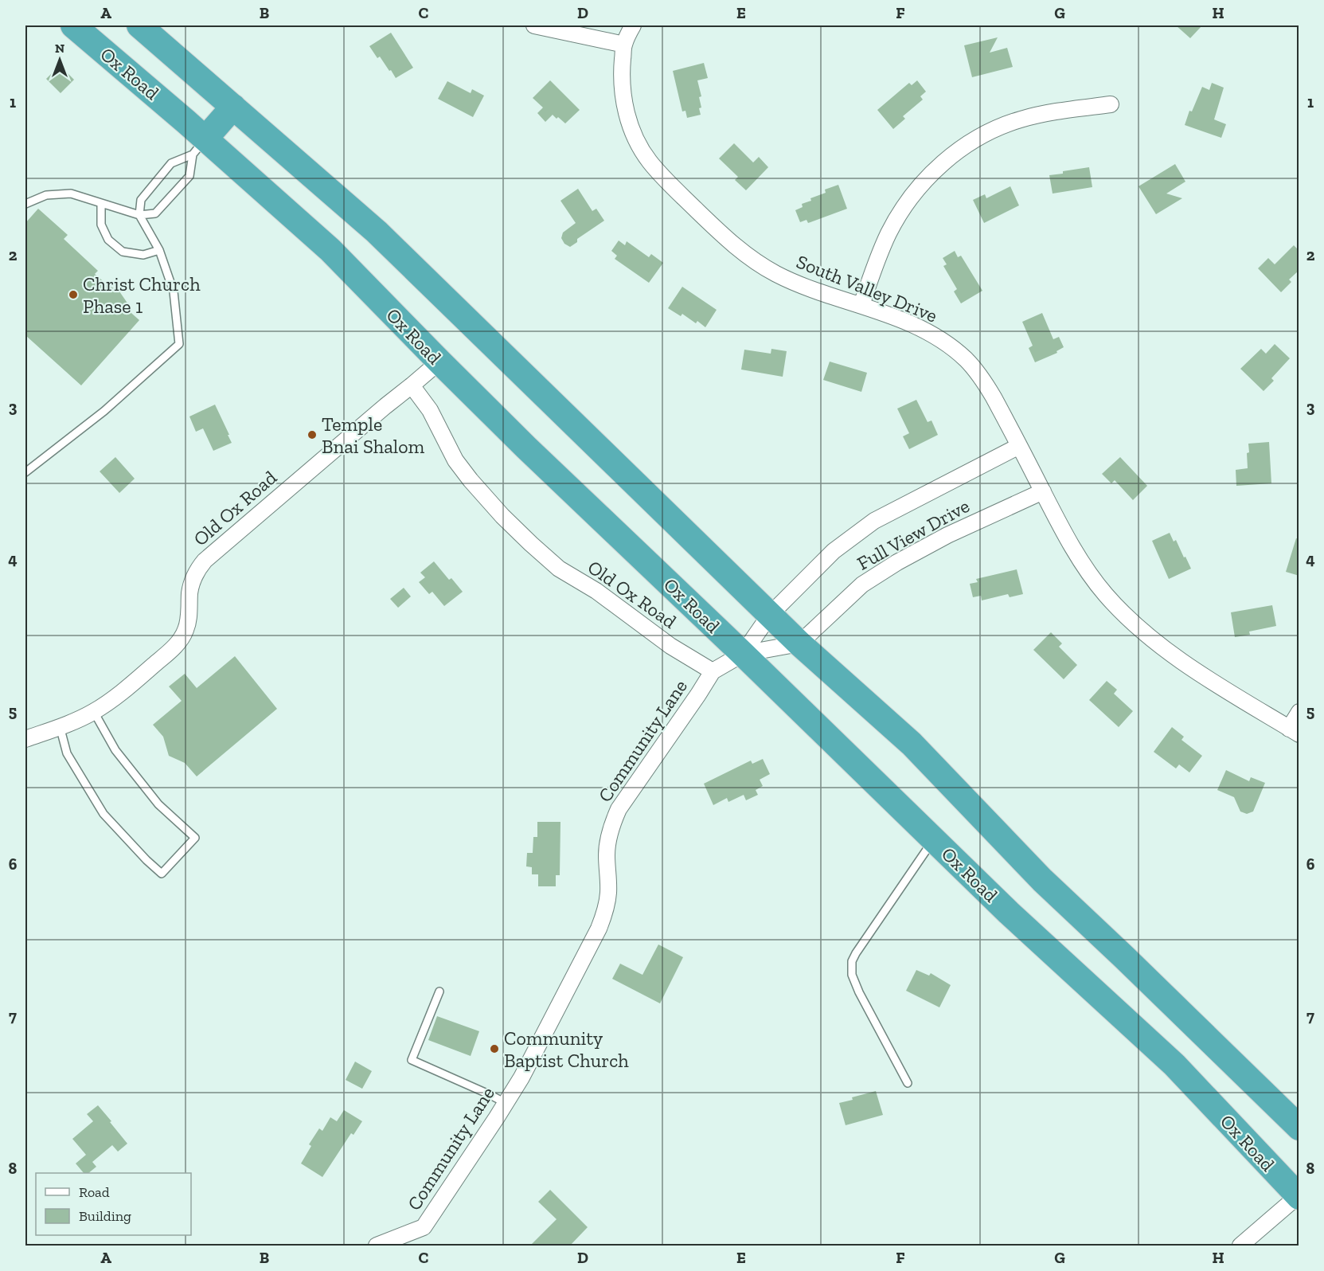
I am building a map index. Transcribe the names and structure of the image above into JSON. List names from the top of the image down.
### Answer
{
  "streets": {
    "highway": ["Ox Road"],
    "street": [
      "South Valley Drive",
      "Old Ox Road",
      "Full View Drive",
      "Community Lane"
    ]
  },
  "crossings": [
    ["Ox Road", "Old Ox Road"],
    ["Ox Road", "Full View Drive"],
    ["Ox Road", "Community Lane"],
    ["South Valley Drive", "Full View Drive"],
    ["Old Ox Road", "Community Lane"],
    ["Full View Drive", "Community Lane"]
  ],
  "places": ["Christ Church Phase 1", "Temple Bnai Shalom", "Community Baptist Church"],
  "legend": ["Road", "Building"],
  "north": "top",
  "grid": {
    "columns": [
      "A",
      "B",
      "C",
      "D",
      "E",
      "F",
      "G",
      "H"
    ],
    "rows": [
      "1",
      "2",
      "3",
      "4",
      "5",
      "6",
      "7",
      "8"
    ]
  }
}
